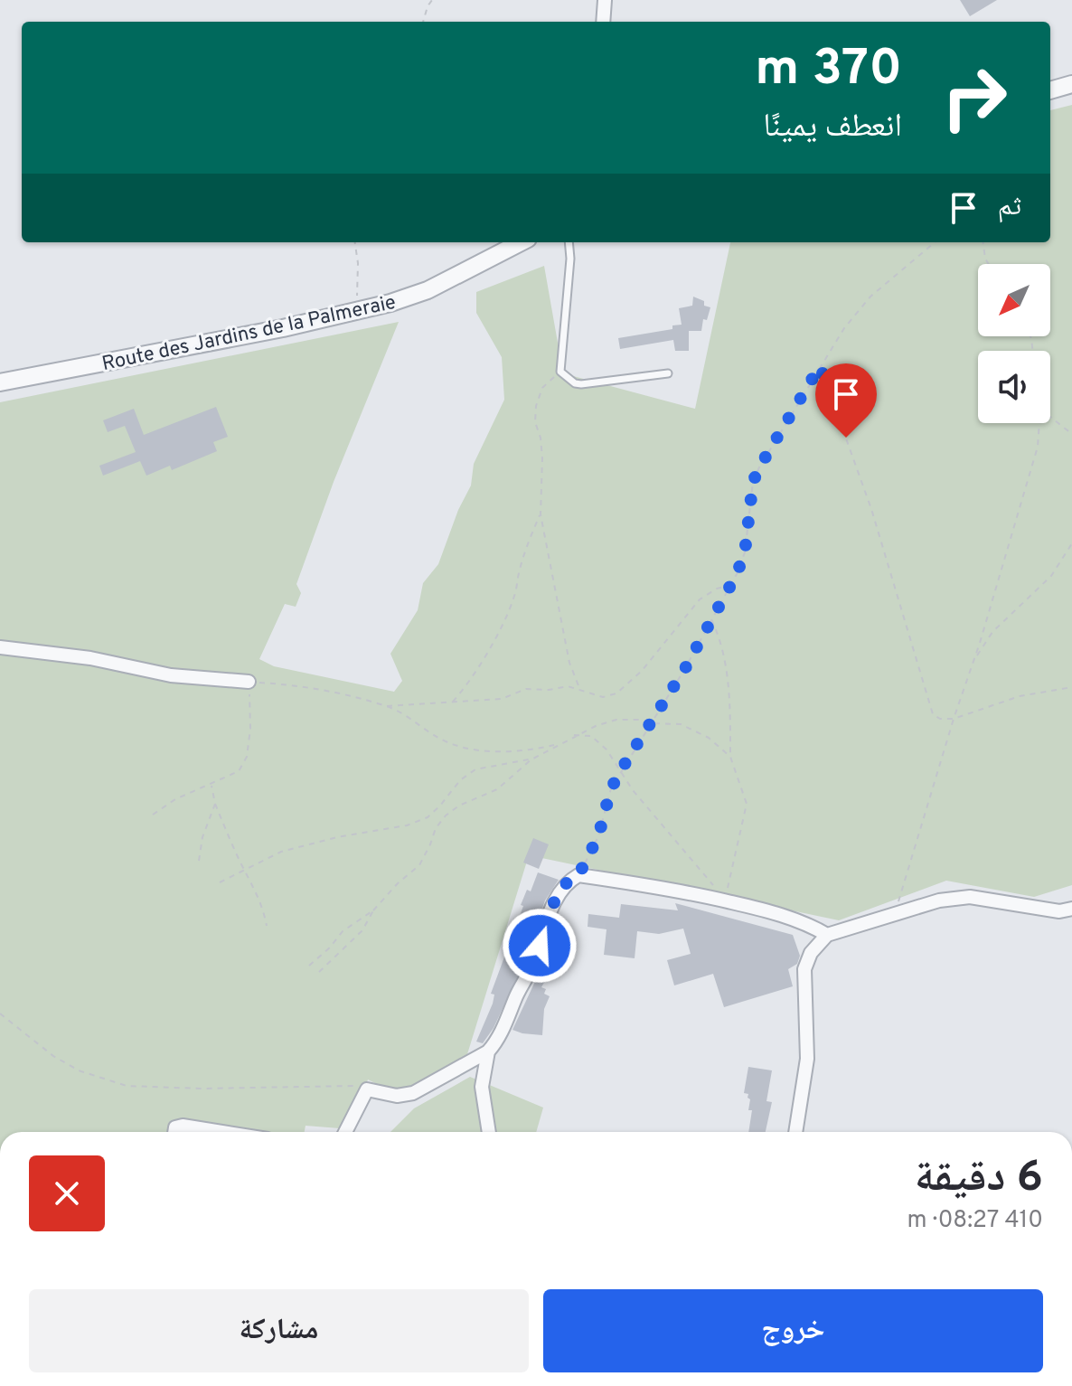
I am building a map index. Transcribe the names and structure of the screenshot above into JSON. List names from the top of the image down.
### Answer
{
  "streets": {
    "street": ["Route des Jardins de la Palmeraie"]
  },
  "north": "bottom left",
  "page": {
    "turn": ["370 m", "انعطف يمينًا"],
    "then": "ثم",
    "heading": ["6 دقيقة", "410 m · 08:27"],
    "buttons": ["خروج", "مشاركة"]
  }
}
